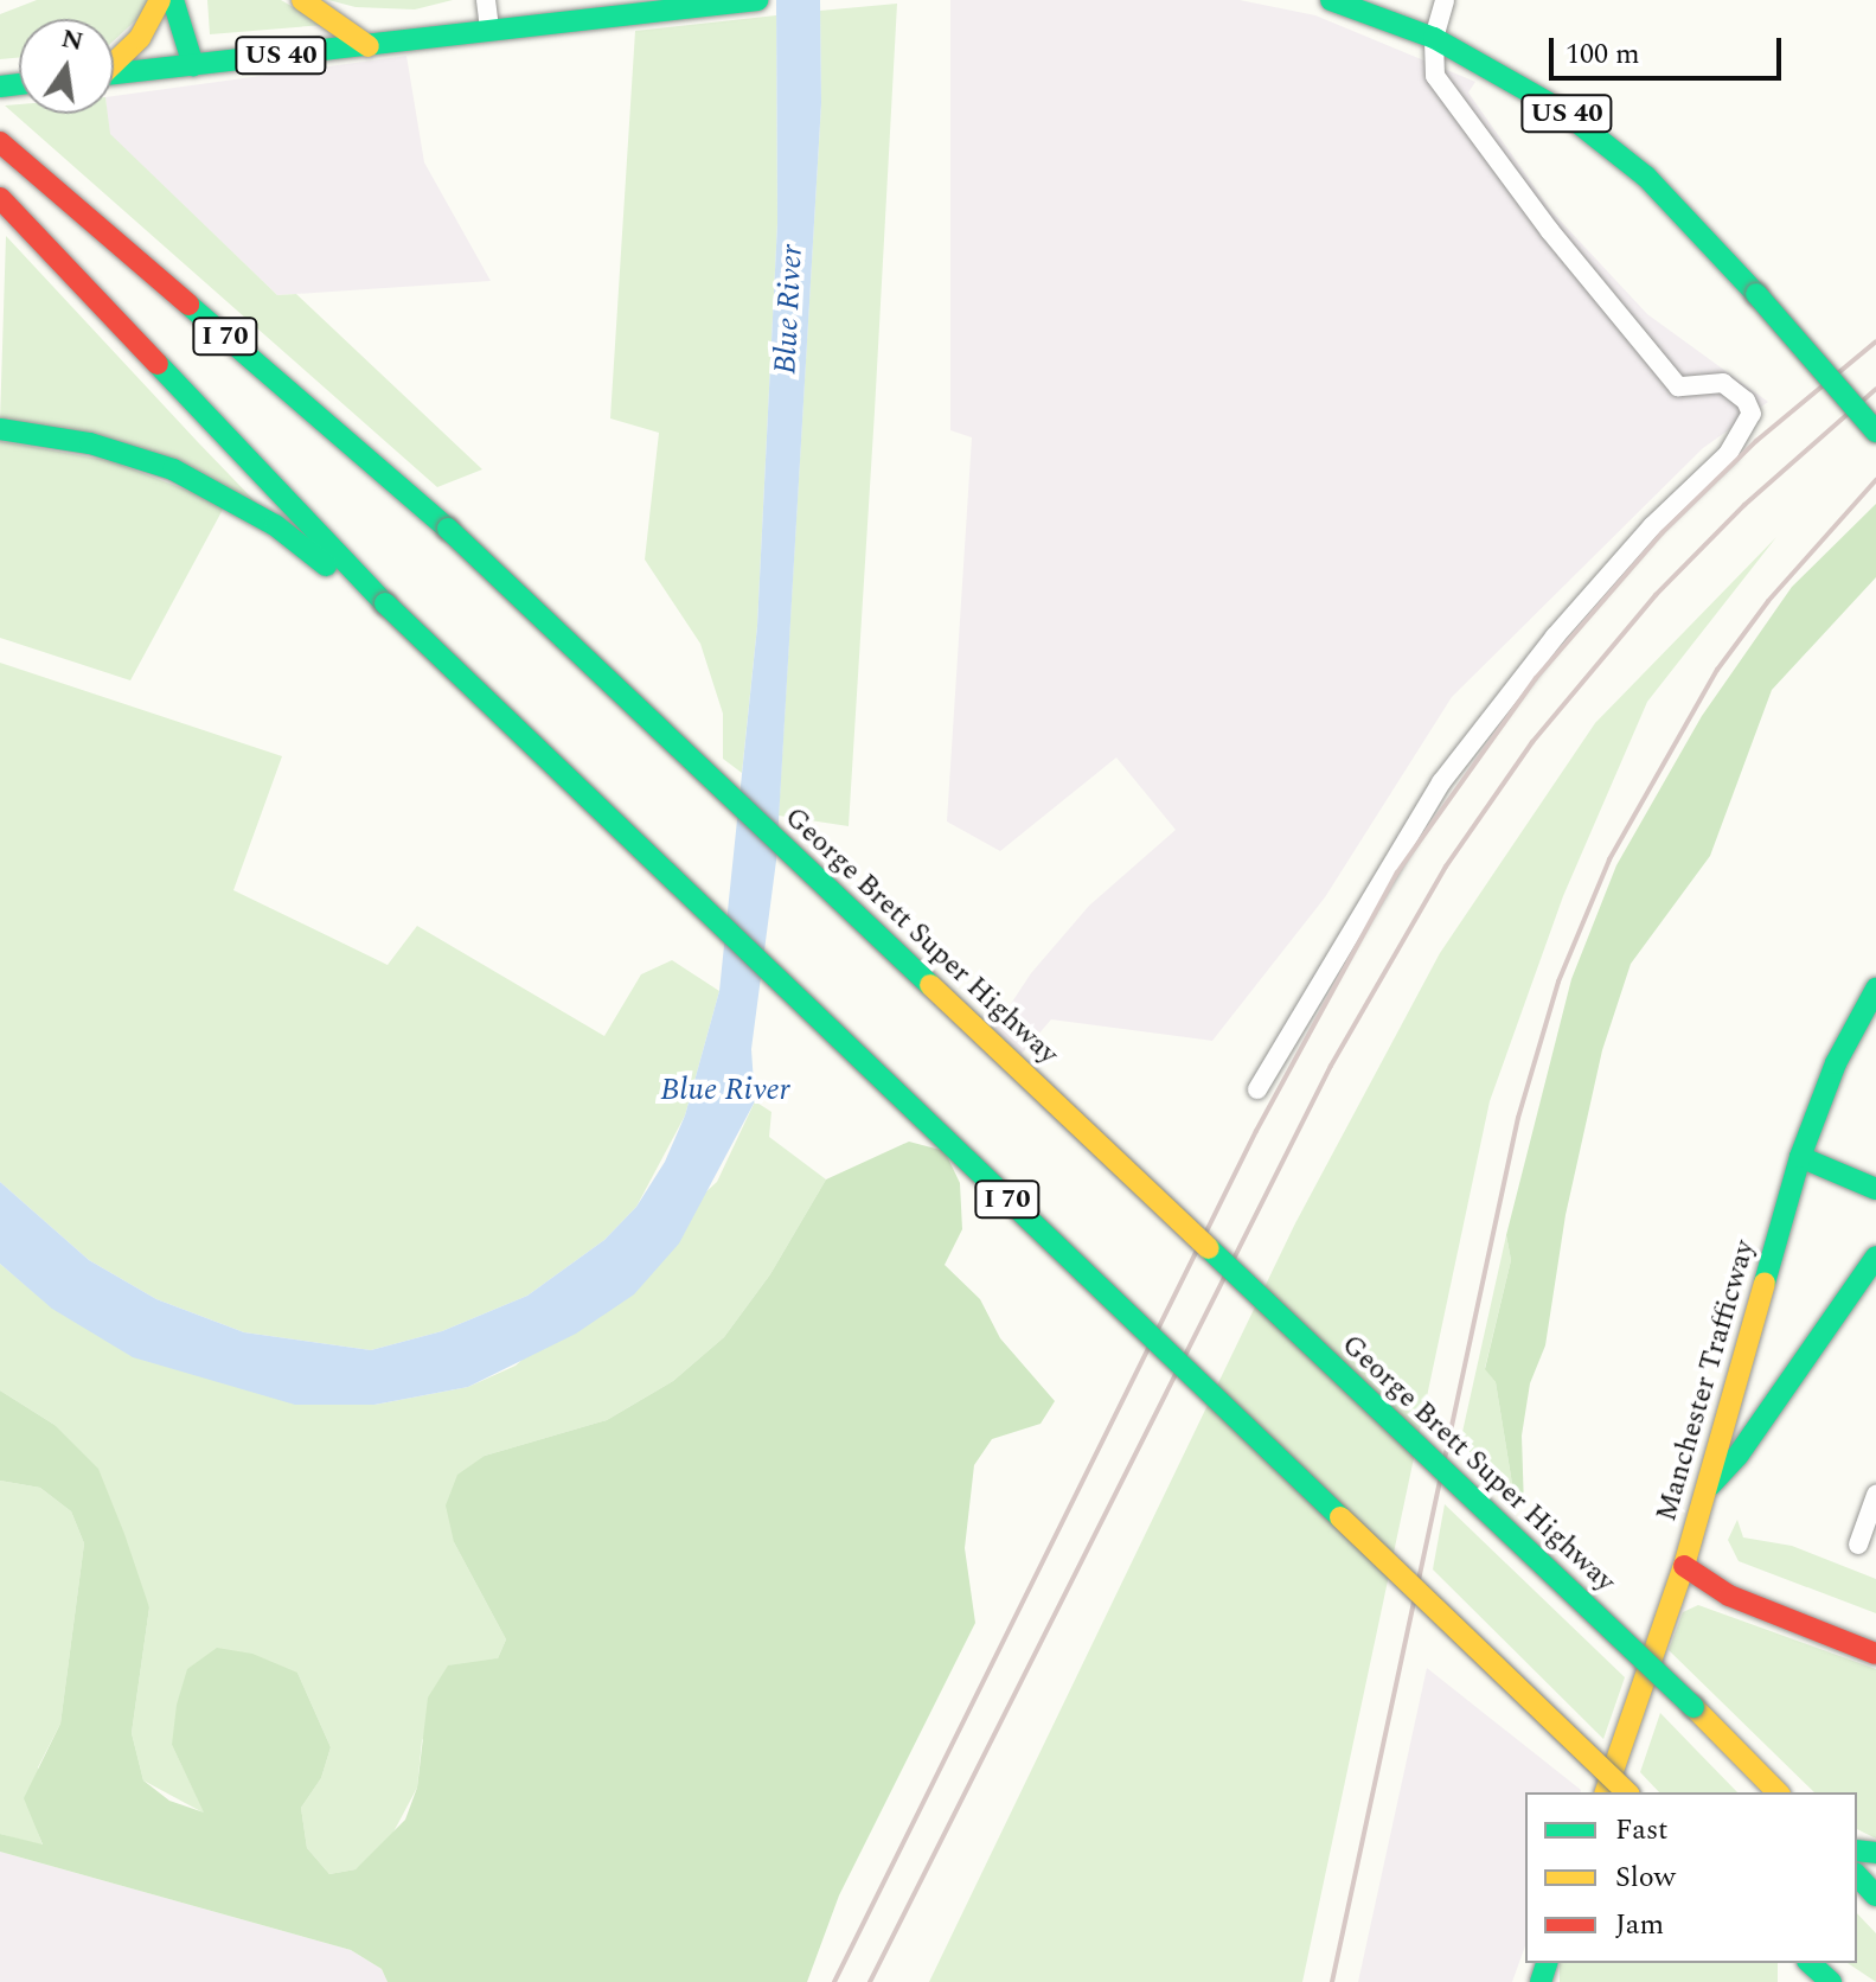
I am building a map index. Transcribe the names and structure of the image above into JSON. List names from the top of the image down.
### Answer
{
  "streets": {
    "main road": [
      "US 40",
      "I 70",
      "George Brett Super Highway",
      "Manchester Trafficway"
    ]
  },
  "water": ["Blue River"],
  "legend": ["Fast", "Slow", "Jam"],
  "scale_bar": "100 m",
  "north": "top"
}
